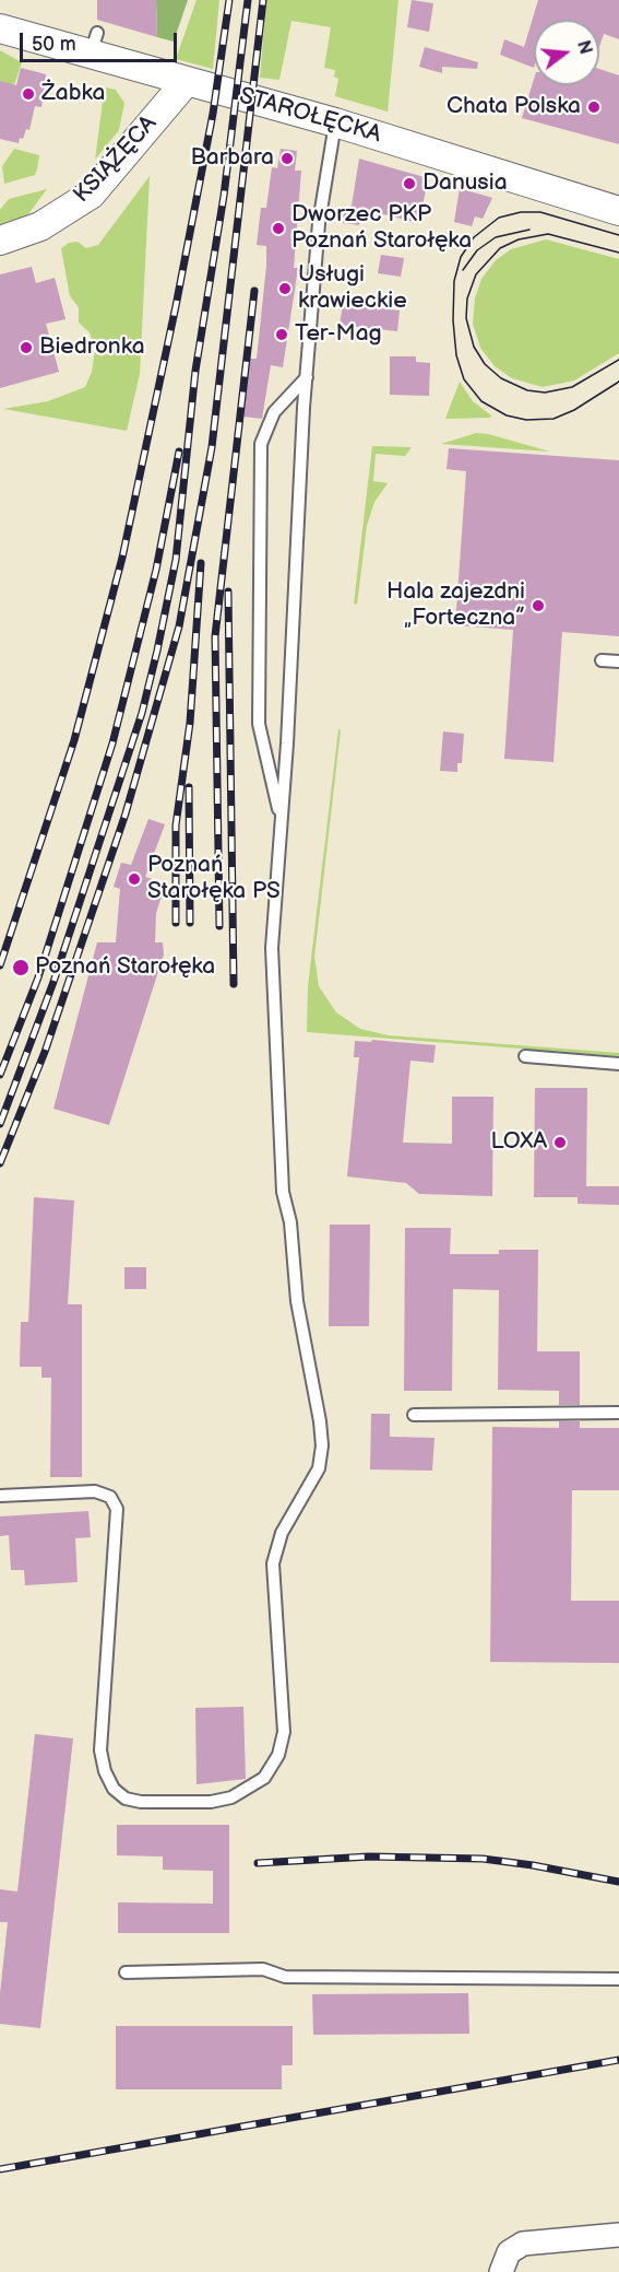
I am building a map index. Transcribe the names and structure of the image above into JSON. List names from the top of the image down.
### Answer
{
  "streets": {
    "street": ["STAROŁĘCKA", "KSIĄŻĘCA"]
  },
  "crossings": [
    ["STAROŁĘCKA", "KSIĄŻĘCA"]
  ],
  "places": [
    "Żabka",
    "Chata Polska",
    "Barbara",
    "Danusia",
    "Dworzec PKP Poznań Starołęka",
    "Usługi krawieckie",
    "Ter-Mag",
    "Biedronka",
    "Hala zajezdni „Forteczna”",
    "Poznań Starołęka PS",
    "Poznań Starołęka",
    "LOXA"
  ],
  "scale_bar": "50 m",
  "north": "right"
}
